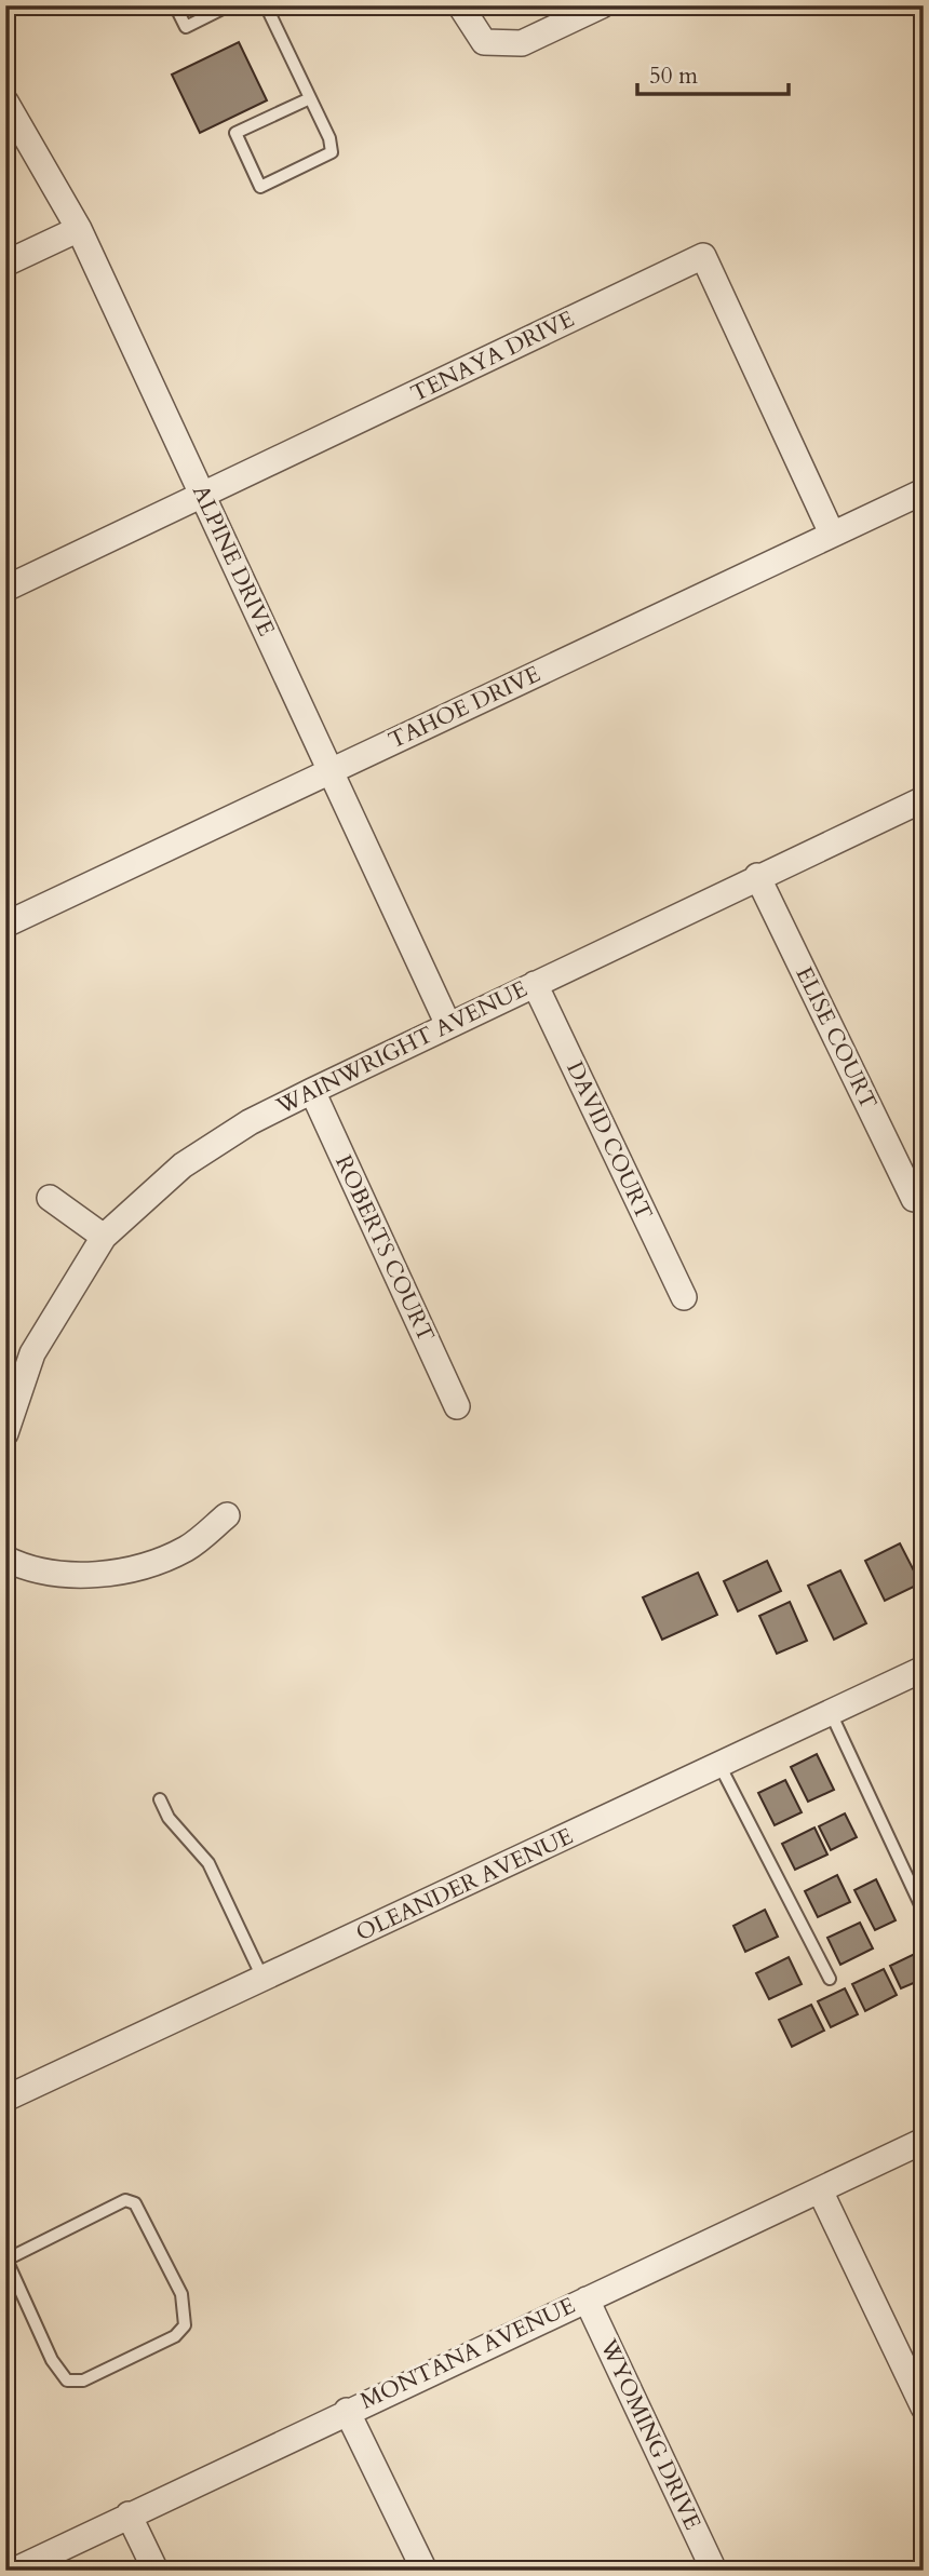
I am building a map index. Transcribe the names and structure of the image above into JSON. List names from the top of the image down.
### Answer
{
  "streets": {
    "street": [
      "TENAYA DRIVE",
      "ALPINE DRIVE",
      "TAHOE DRIVE",
      "ELISE COURT",
      "WAINWRIGHT AVENUE",
      "DAVID COURT",
      "ROBERTS COURT",
      "OLEANDER AVENUE",
      "MONTANA AVENUE",
      "WYOMING DRIVE"
    ]
  },
  "crossings": [
    ["TENAYA DRIVE", "ALPINE DRIVE"],
    ["TENAYA DRIVE", "TAHOE DRIVE"],
    ["ALPINE DRIVE", "TAHOE DRIVE"],
    ["ALPINE DRIVE", "WAINWRIGHT AVENUE"],
    ["ELISE COURT", "WAINWRIGHT AVENUE"],
    ["WAINWRIGHT AVENUE", "DAVID COURT"],
    ["WAINWRIGHT AVENUE", "ROBERTS COURT"],
    ["MONTANA AVENUE", "WYOMING DRIVE"]
  ],
  "scale_bar": "50 m"
}
